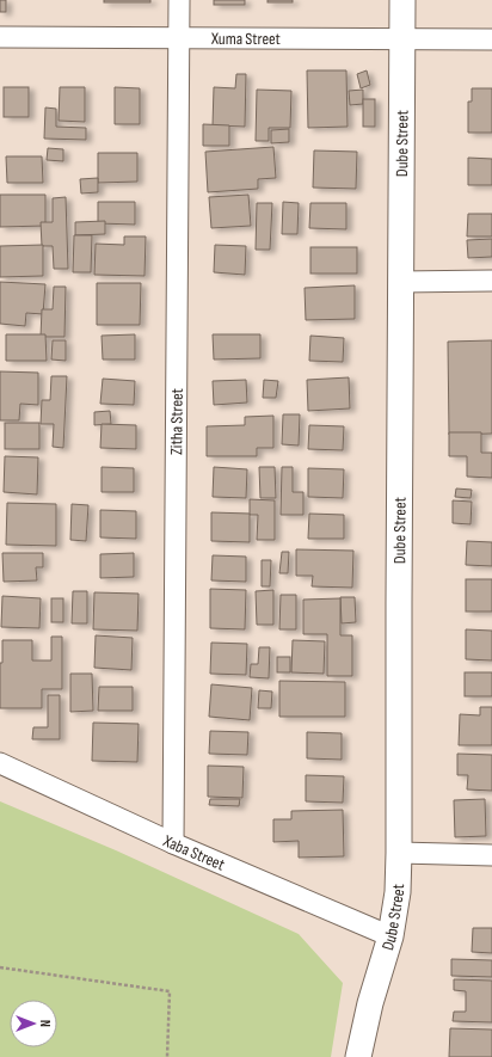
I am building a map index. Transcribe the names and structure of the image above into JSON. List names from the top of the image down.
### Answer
{
  "streets": {
    "street": [
      "Xuma Street",
      "Dube Street",
      "Zitha Street",
      "Xaba Street"
    ]
  },
  "crossings": [
    ["Xuma Street", "Dube Street"],
    ["Xuma Street", "Zitha Street"],
    ["Dube Street", "Xaba Street"],
    ["Zitha Street", "Xaba Street"]
  ],
  "north": "right"
}
